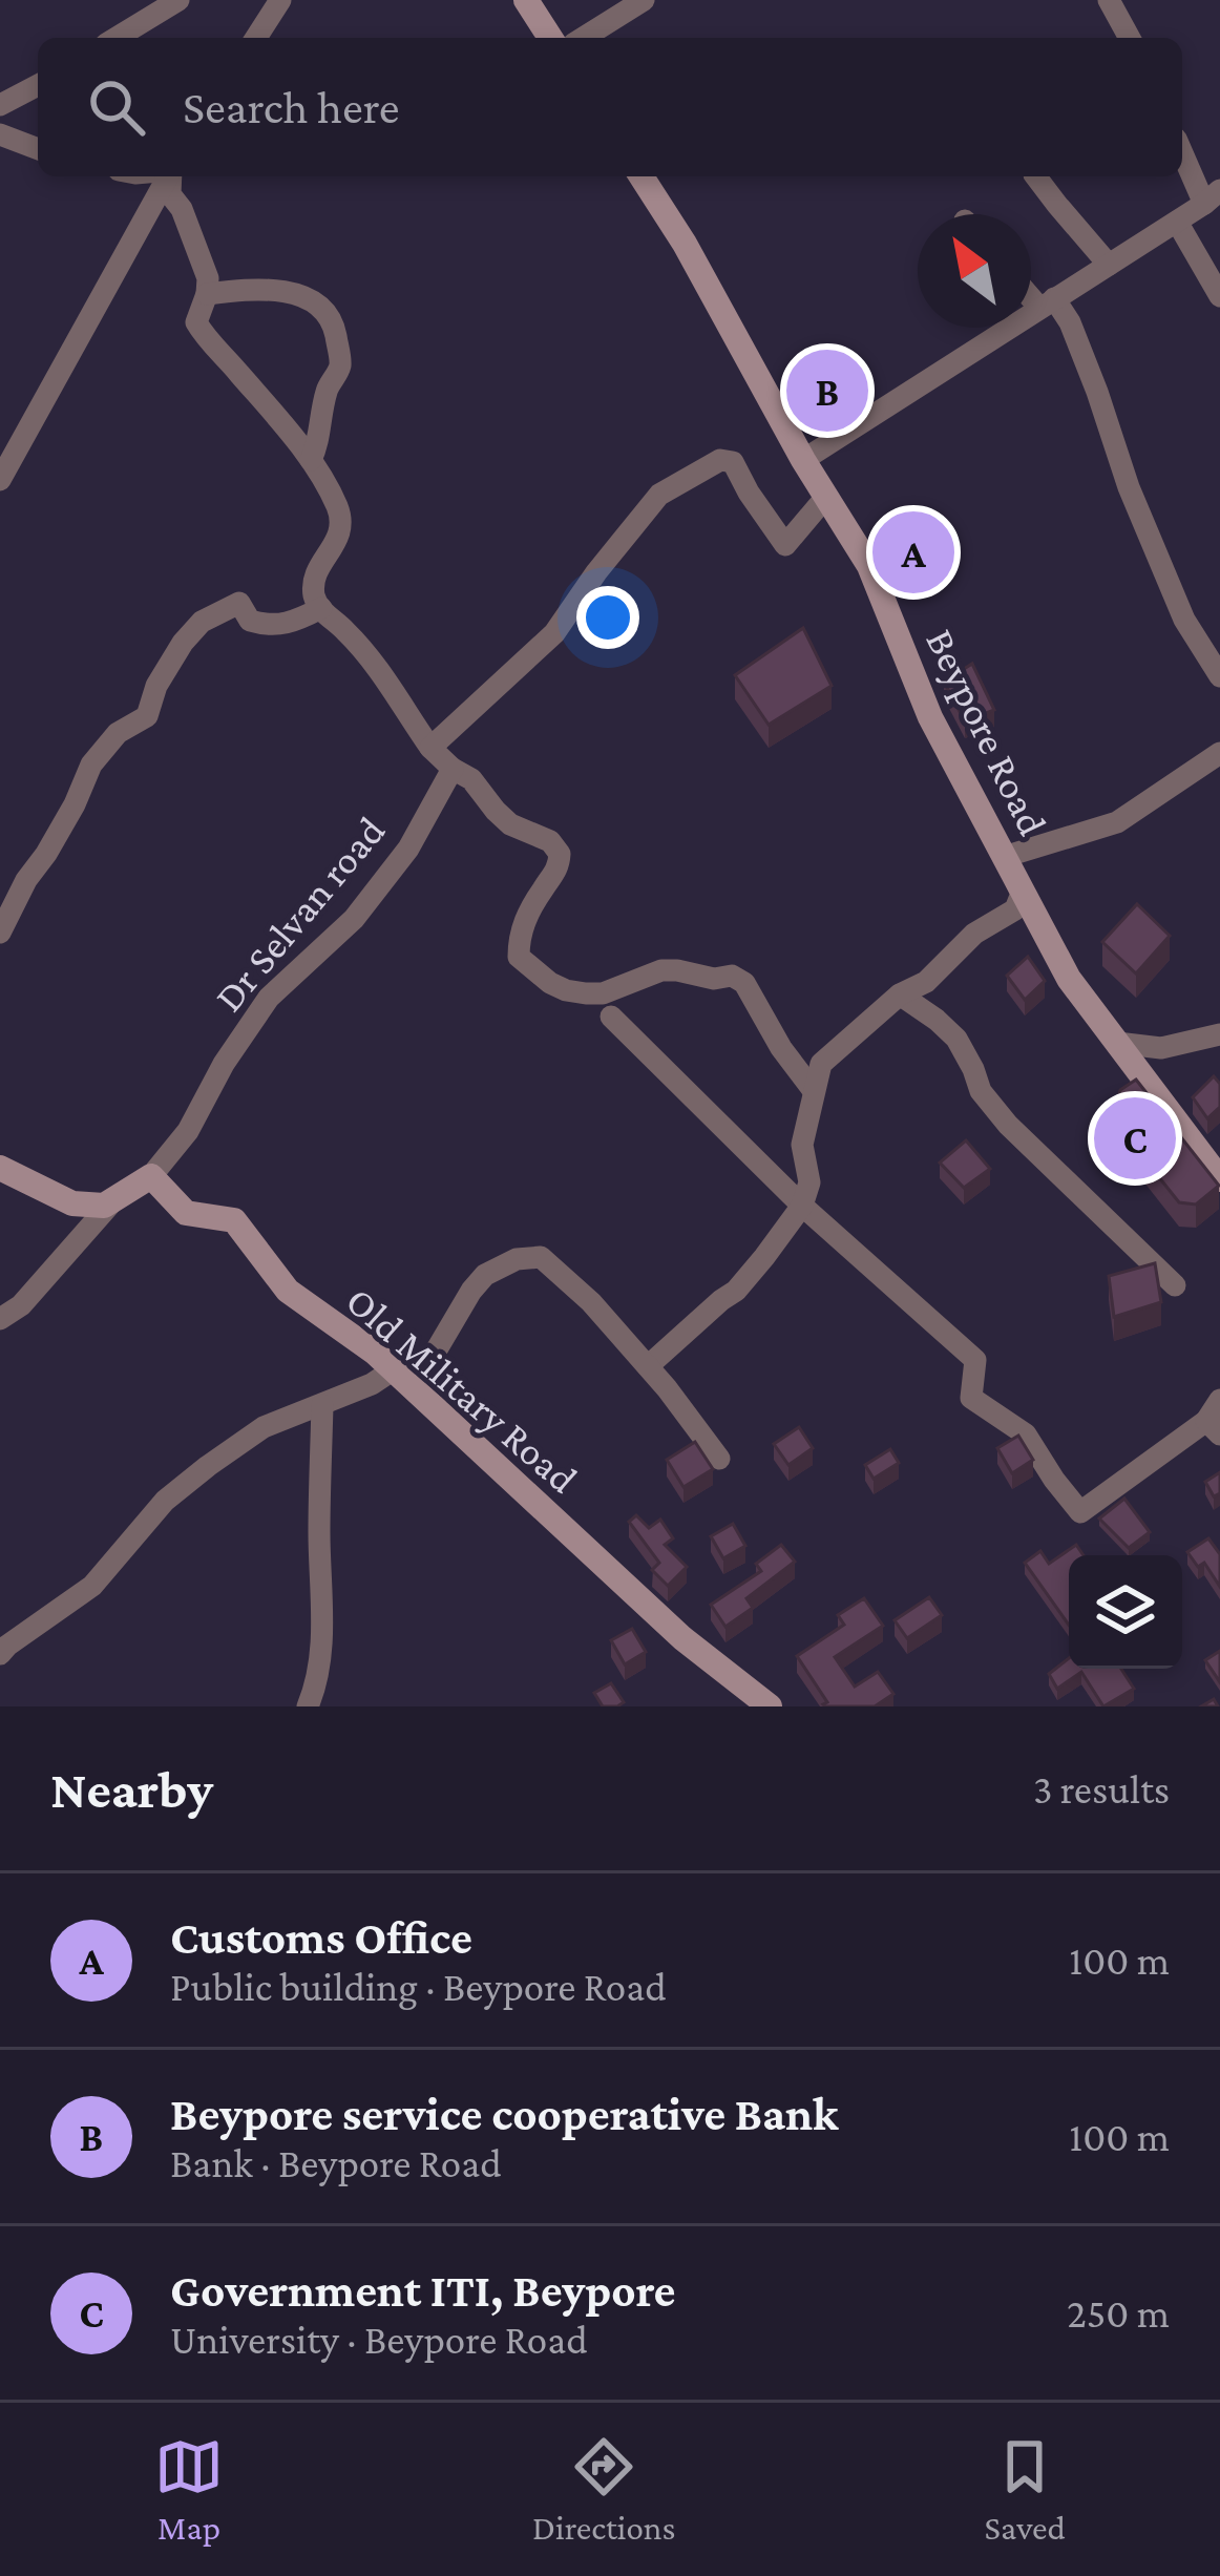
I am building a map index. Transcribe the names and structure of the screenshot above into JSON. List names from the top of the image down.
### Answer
{
  "streets": {
    "main road": ["Beypore Road", "Old Military Road"],
    "street": ["Dr Selvan road"]
  },
  "crossings": [
    ["Dr Selvan road", "Old Military Road"]
  ],
  "north": "top left",
  "page": {
    "search": "Search here",
    "pins": ["B", "A", "C"],
    "heading": ["Nearby", "3 results"],
    "list": [
      {
        "mark": "A",
        "name": "Customs Office",
        "note": "Public building · Beypore Road",
        "value": "100 m"
      },
      {
        "mark": "B",
        "name": "Beypore service cooperative Bank",
        "note": "Bank · Beypore Road",
        "value": "100 m"
      },
      {
        "mark": "C",
        "name": "Government ITI, Beypore",
        "note": "University · Beypore Road",
        "value": "250 m"
      }
    ],
    "nav": ["Map", "Directions", "Saved"]
  }
}
